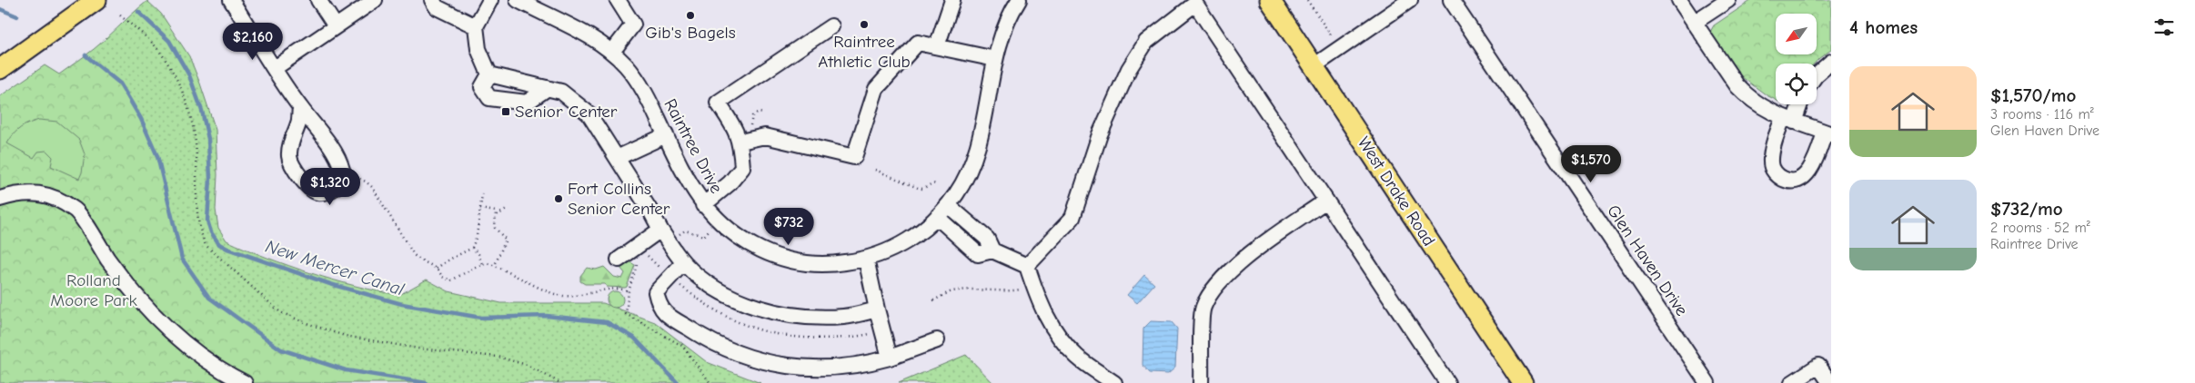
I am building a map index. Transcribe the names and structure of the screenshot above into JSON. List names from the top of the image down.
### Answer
{
  "streets": {
    "main road": ["West Drake Road"],
    "street": ["Raintree Drive", "Glen Haven Drive"]
  },
  "water": ["New Mercer Canal"],
  "parks": ["Rolland Moore Park"],
  "places": {
    "other": ["Gib's Bagels", "Raintree Athletic Club", "Fort Collins Senior Center"],
    "transit": ["Senior Center"]
  },
  "north": "bottom left",
  "page": {
    "heading": "4 homes",
    "price": [
      "$2,160",
      "$1,570",
      "$1,320",
      "$732"
    ],
    "list": [
      {
        "name": "$1,570/mo",
        "note": "3 rooms · 116 m² · Glen Haven Drive"
      },
      {
        "name": "$732/mo",
        "note": "2 rooms · 52 m² · Raintree Drive"
      }
    ]
  }
}
